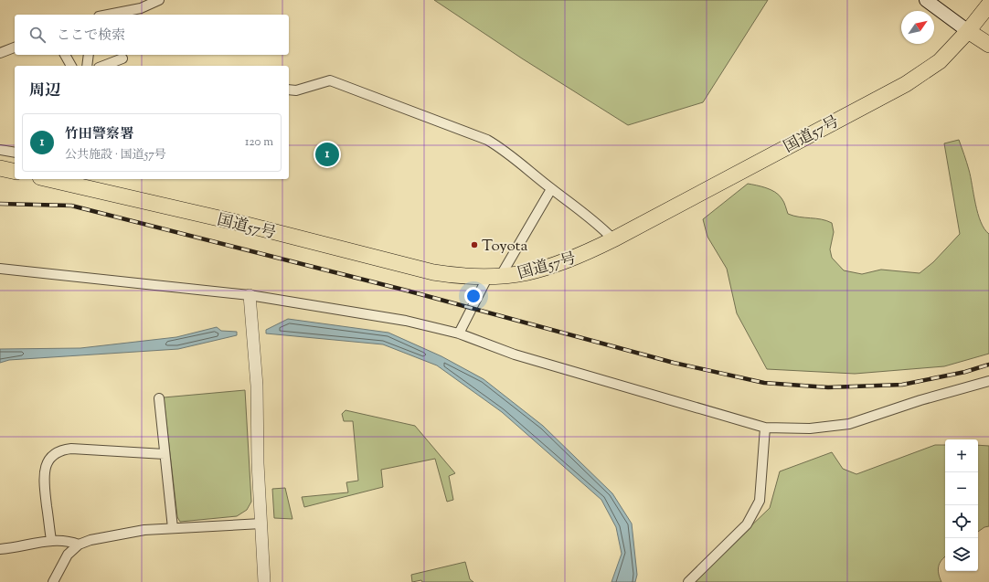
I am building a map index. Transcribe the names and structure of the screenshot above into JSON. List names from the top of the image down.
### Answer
{
  "streets": {
    "highway": ["国道57号"]
  },
  "places": ["Toyota"],
  "north": "top right",
  "page": {
    "search": "ここで検索",
    "heading": "周辺",
    "list": [
      {
        "mark": "1",
        "name": "竹田警察署",
        "note": "公共施設 · 国道57号",
        "value": "120 m"
      }
    ],
    "pins": "1",
    "map_buttons": ["+", "−"]
  }
}
